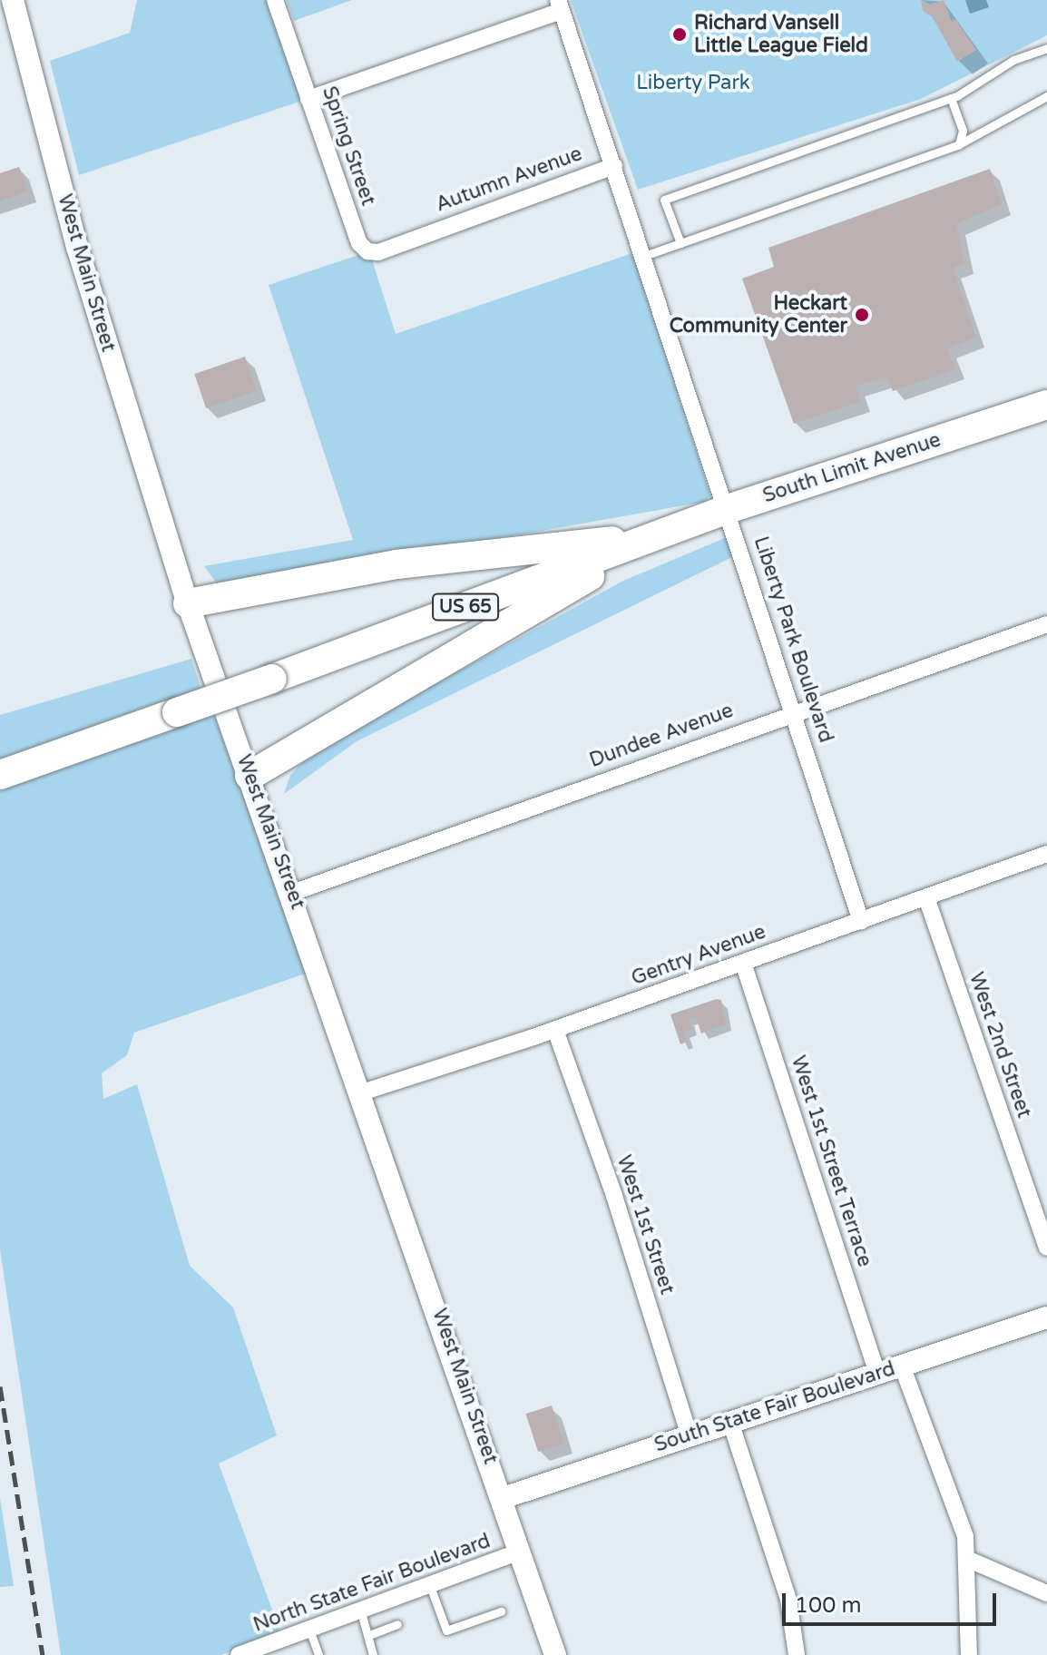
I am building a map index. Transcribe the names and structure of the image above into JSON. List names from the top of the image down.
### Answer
{
  "streets": {
    "highway": ["South Limit Avenue", "US 65"],
    "main road": ["West Main Street", "South State Fair Boulevard"],
    "street": [
      "Spring Street",
      "Autumn Avenue",
      "Liberty Park Boulevard",
      "Dundee Avenue",
      "Gentry Avenue",
      "West 2nd Street",
      "West 1st Street Terrace",
      "West 1st Street",
      "North State Fair Boulevard"
    ]
  },
  "crossings": [
    ["Spring Street", "Autumn Avenue"],
    ["Autumn Avenue", "Liberty Park Boulevard"],
    ["West Main Street", "Dundee Avenue"],
    ["West Main Street", "Gentry Avenue"],
    ["West Main Street", "South State Fair Boulevard"],
    ["West Main Street", "North State Fair Boulevard"],
    ["South Limit Avenue", "US 65"],
    ["South Limit Avenue", "Liberty Park Boulevard"],
    ["Liberty Park Boulevard", "Dundee Avenue"],
    ["Liberty Park Boulevard", "Gentry Avenue"],
    ["Gentry Avenue", "West 2nd Street"],
    ["Gentry Avenue", "West 1st Street Terrace"],
    ["Gentry Avenue", "West 1st Street"],
    ["West 1st Street Terrace", "South State Fair Boulevard"],
    ["West 1st Street", "South State Fair Boulevard"]
  ],
  "parks": ["Liberty Park"],
  "places": ["Richard Vansell Little League Field", "Heckart Community Center"],
  "scale_bar": "100 m"
}
